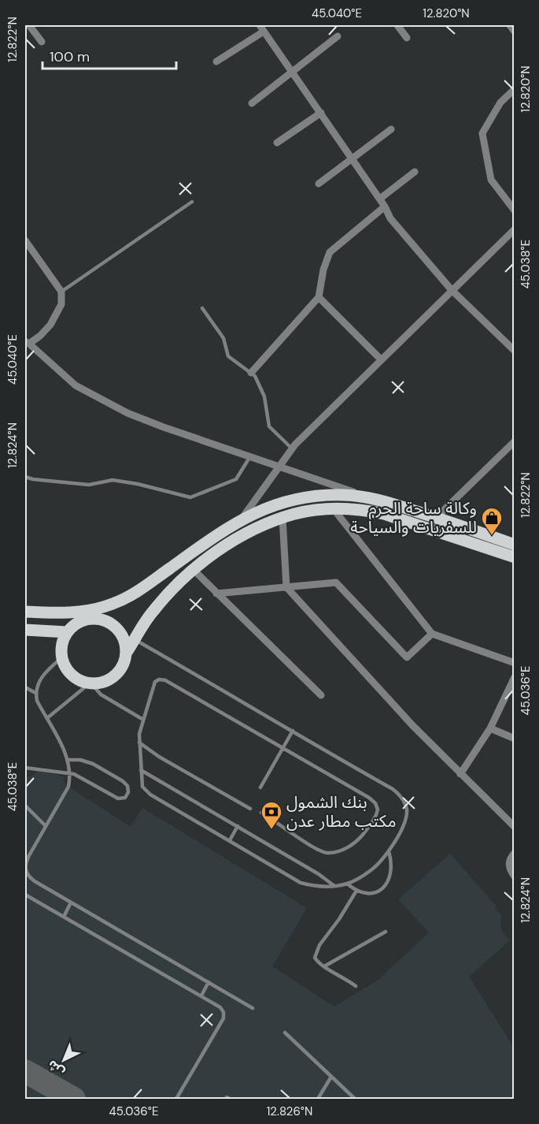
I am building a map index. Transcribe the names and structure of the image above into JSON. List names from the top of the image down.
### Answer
{
  "places": {
    "shop": ["وكالة ساحة الحرم للسفريات والسياحة"],
    "bank": ["بنك الشمول مكتب مطار عدن"]
  },
  "scale_bar": "100 m",
  "north": "bottom left",
  "coordinates": [
    "45.040°E",
    "12.820°N",
    "12.822°N",
    "45.038°E",
    "12.824°N",
    "45.036°E",
    "12.826°N"
  ]
}
